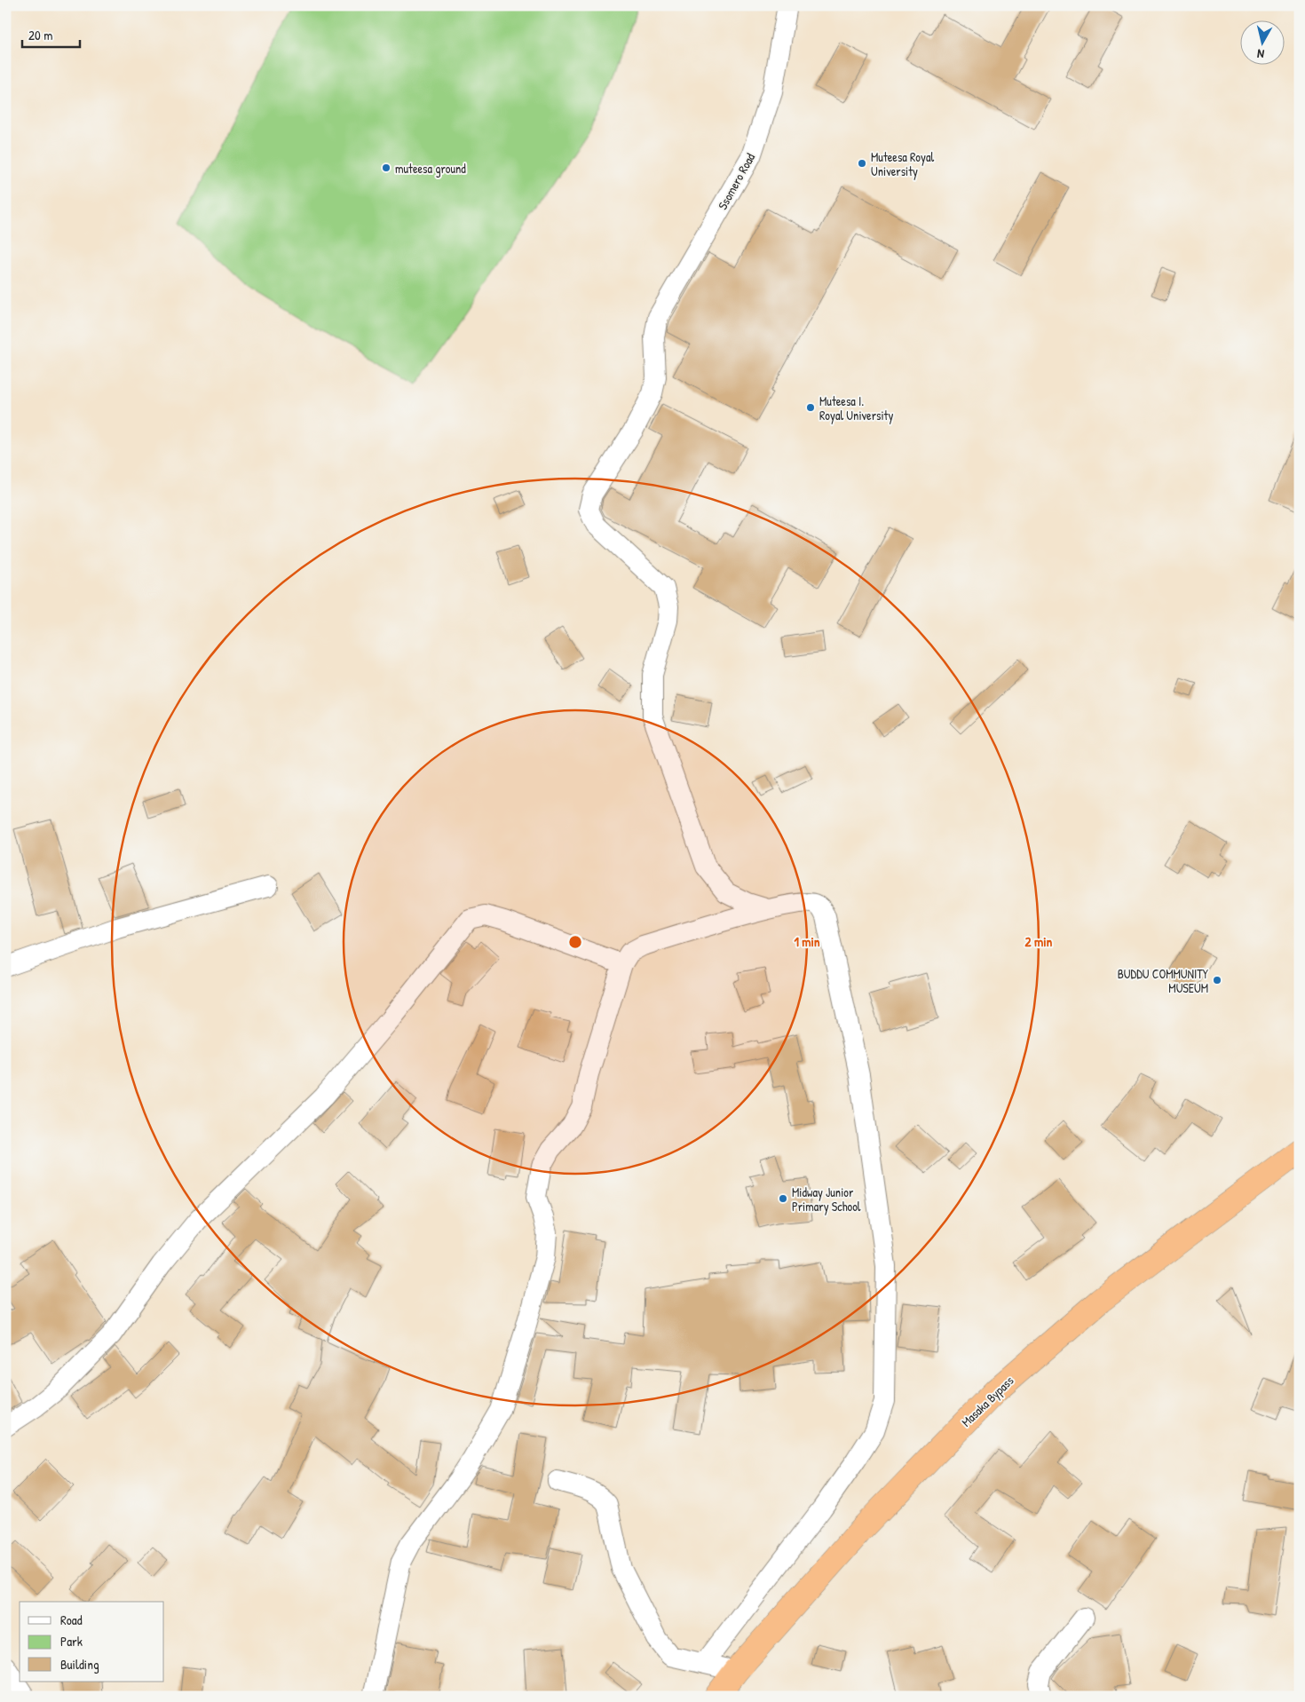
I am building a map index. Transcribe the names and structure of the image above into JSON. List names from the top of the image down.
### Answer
{
  "streets": {
    "highway": ["Masaka Bypass"],
    "street": ["Ssomero Road"]
  },
  "places": [
    "Muteesa Royal University",
    "muteesa ground",
    "Muteesa I. Royal University",
    "BUDDU COMMUNITY MUSEUM",
    "Midway Junior Primary School"
  ],
  "legend": ["Road", "Park", "Building"],
  "scale_bar": "20 m",
  "north": "bottom",
  "rings": ["1 min", "2 min"]
}
